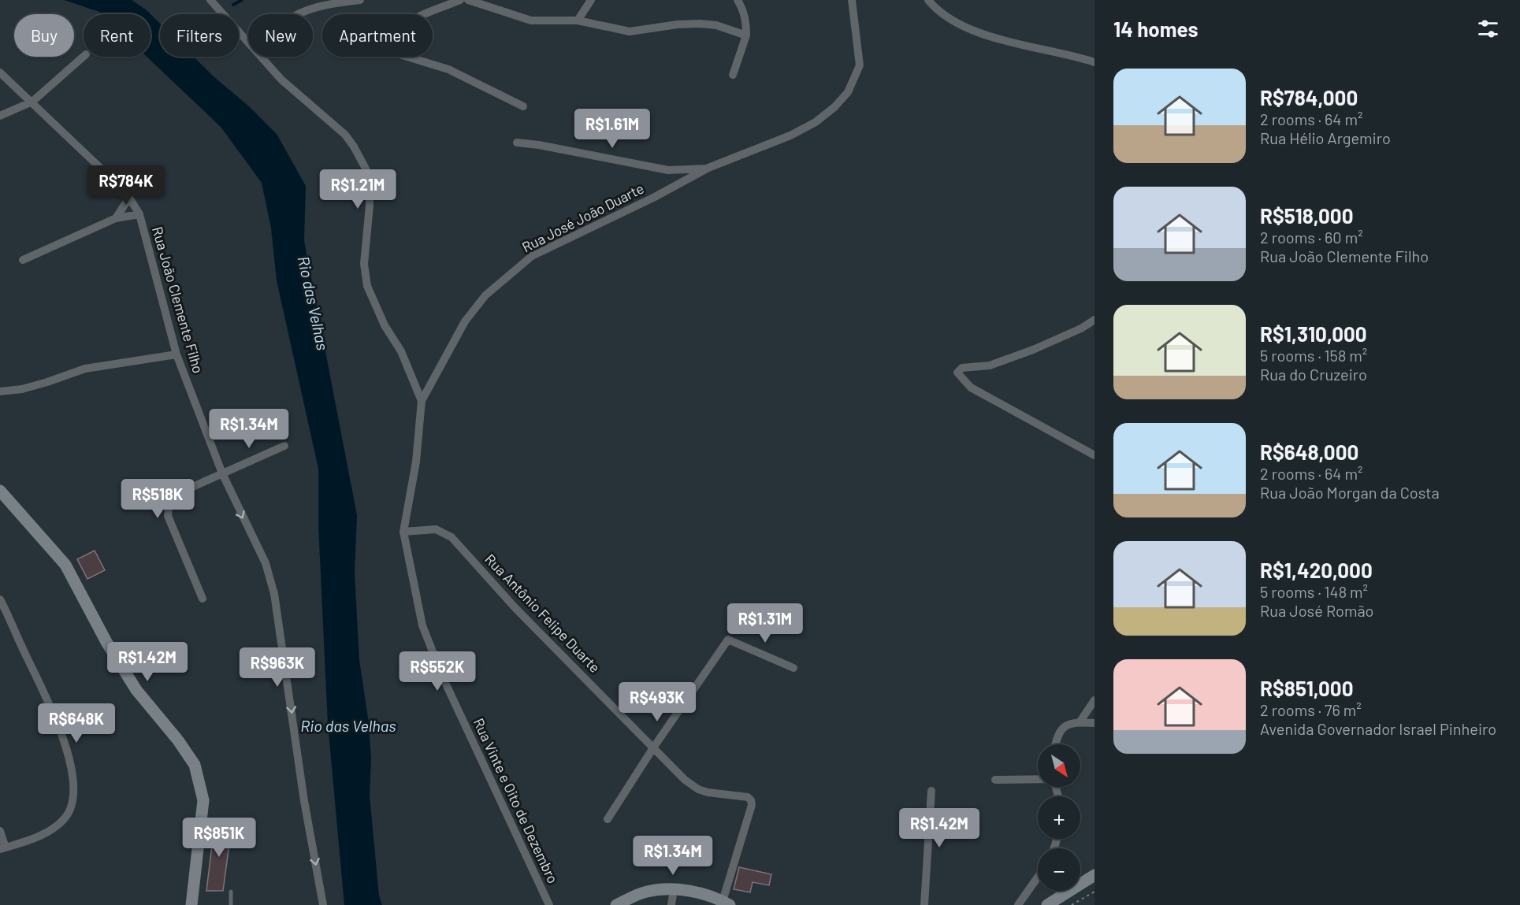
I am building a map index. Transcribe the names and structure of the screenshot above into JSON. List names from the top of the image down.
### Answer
{
  "streets": {
    "street": [
      "Rua José João Duarte",
      "Rua João Clemente Filho",
      "Rua Antônio Felipe Duarte",
      "Rua Vinte e Oito de Dezembro"
    ]
  },
  "crossings": [
    ["Rua José João Duarte", "Rua Vinte e Oito de Dezembro"],
    ["Rua Antônio Felipe Duarte", "Rua Vinte e Oito de Dezembro"]
  ],
  "one_way": ["Rua João Clemente Filho"],
  "water": ["Rio das Velhas"],
  "north": "bottom right",
  "page": {
    "heading": "14 homes",
    "chip": [
      "Buy",
      "Rent",
      "Filters",
      "New",
      "Apartment"
    ],
    "list": [
      {
        "name": "R$784,000",
        "note": "2 rooms · 64 m² · Rua Hélio Argemiro"
      },
      {
        "name": "R$518,000",
        "note": "2 rooms · 60 m² · Rua João Clemente Filho"
      },
      {
        "name": "R$1,310,000",
        "note": "5 rooms · 158 m² · Rua do Cruzeiro"
      },
      {
        "name": "R$648,000",
        "note": "2 rooms · 64 m² · Rua João Morgan da Costa"
      },
      {
        "name": "R$1,420,000",
        "note": "5 rooms · 148 m² · Rua José Romão"
      },
      {
        "name": "R$851,000",
        "note": "2 rooms · 76 m² · Avenida Governador Israel Pinheiro"
      }
    ],
    "price": [
      "R$1.61M",
      "R$784K",
      "R$1.21M",
      "R$1.34M",
      "R$518K",
      "R$1.31M",
      "R$1.42M",
      "R$963K",
      "R$552K",
      "R$493K",
      "R$648K",
      "R$1.42M",
      "R$851K",
      "R$1.34M"
    ],
    "map_buttons": ["+", "−"]
  }
}
